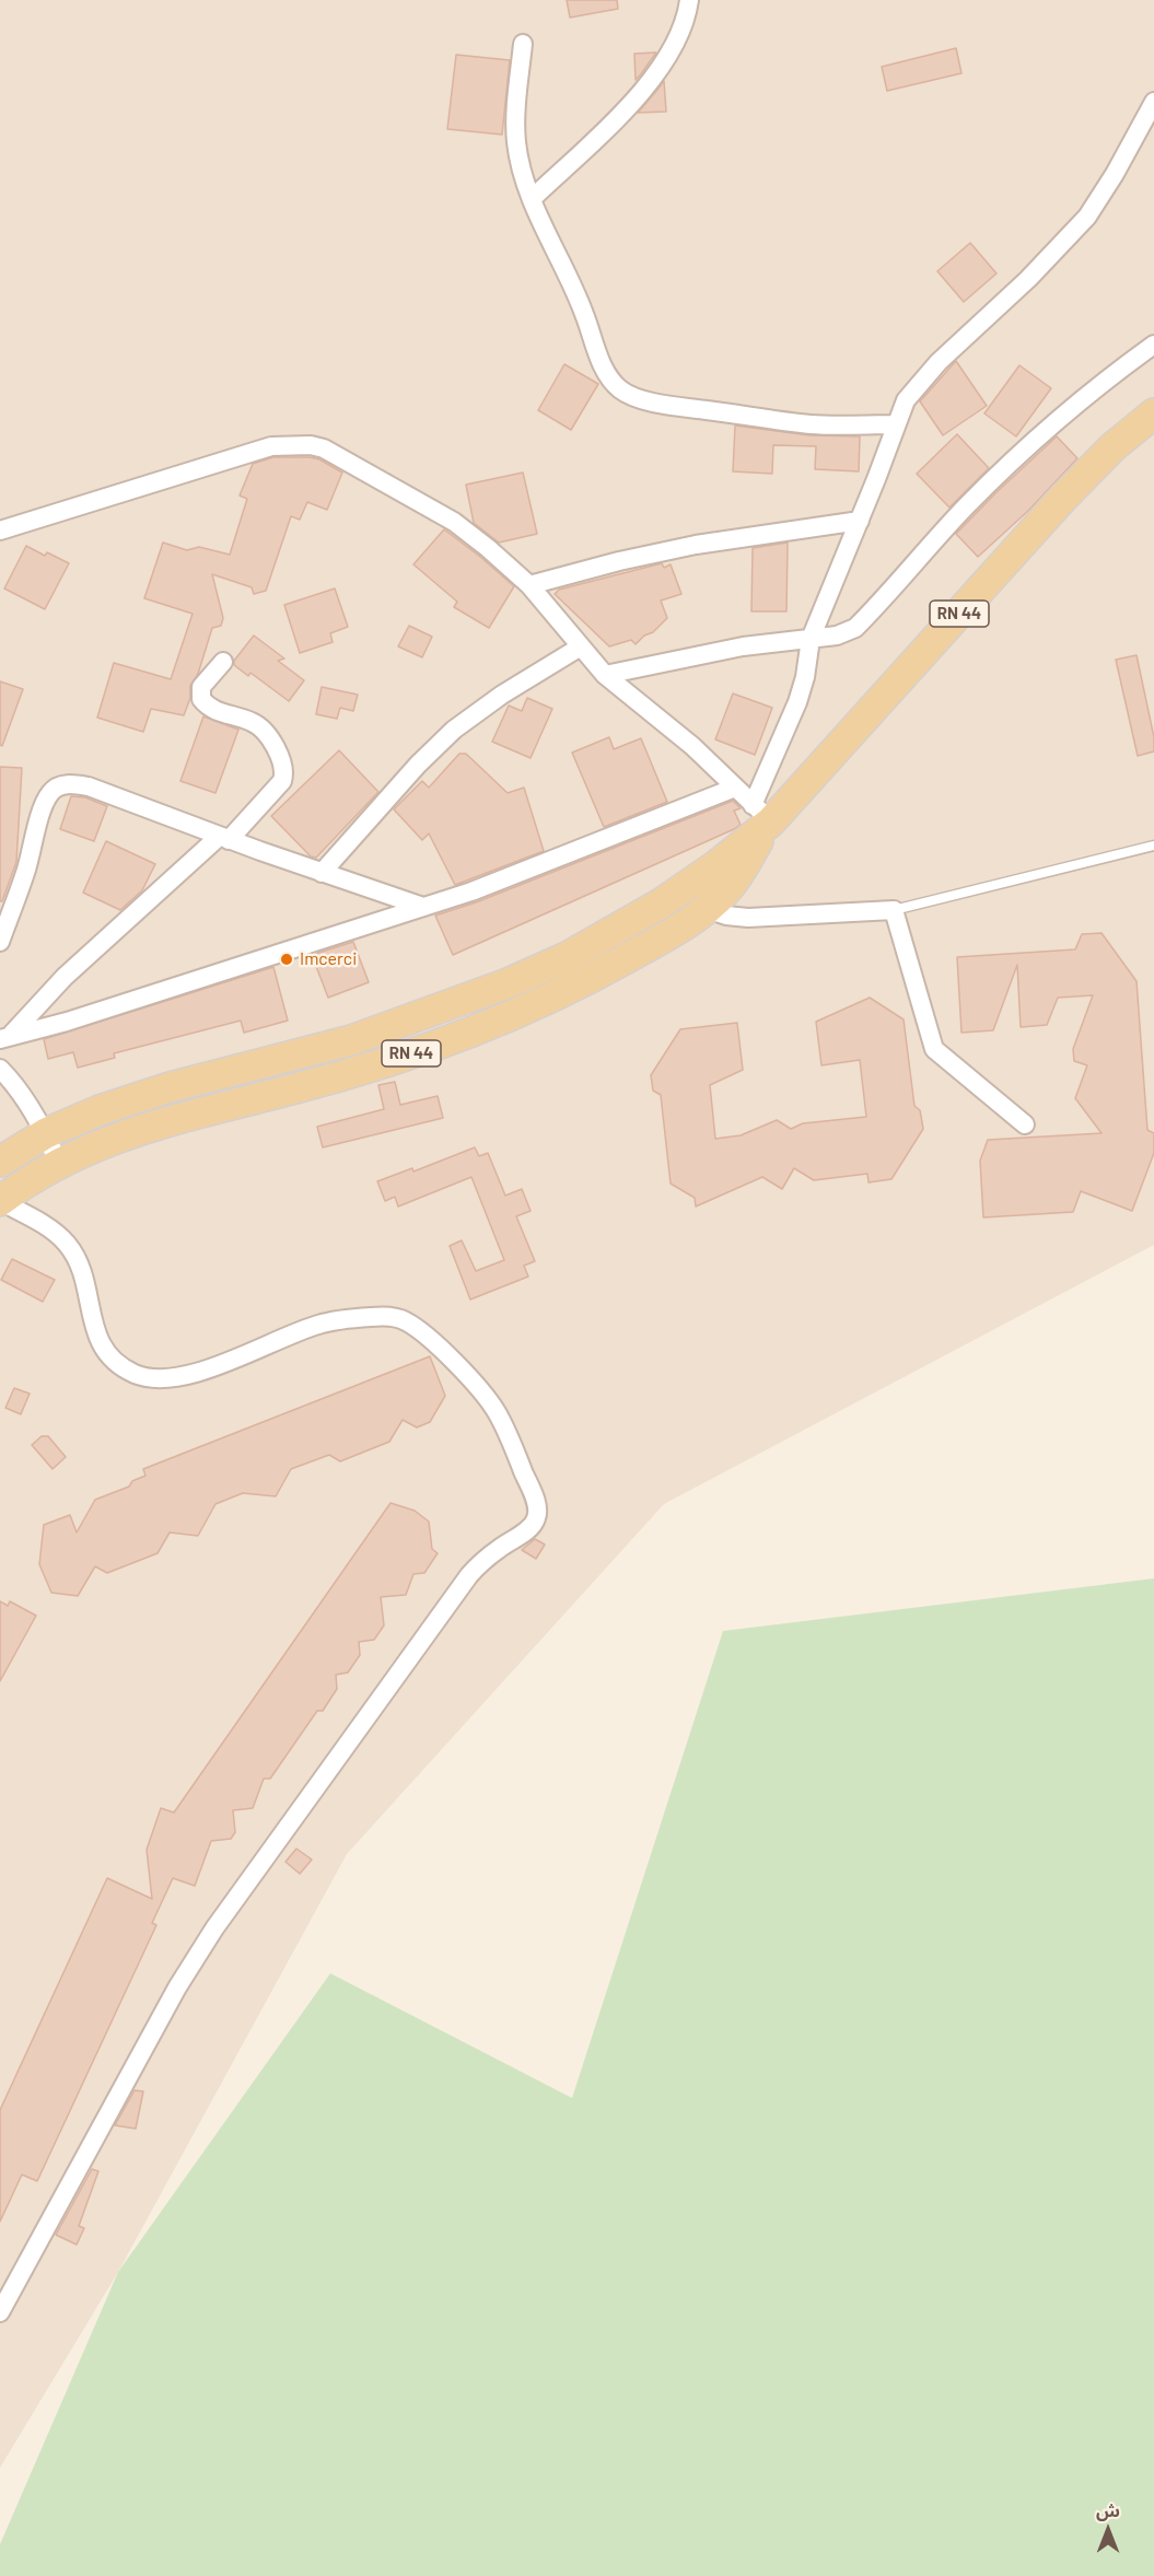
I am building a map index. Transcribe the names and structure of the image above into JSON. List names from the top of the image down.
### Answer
{
  "streets": {
    "main road": ["RN 44"]
  },
  "places": ["Imcerci"],
  "north": "top"
}
